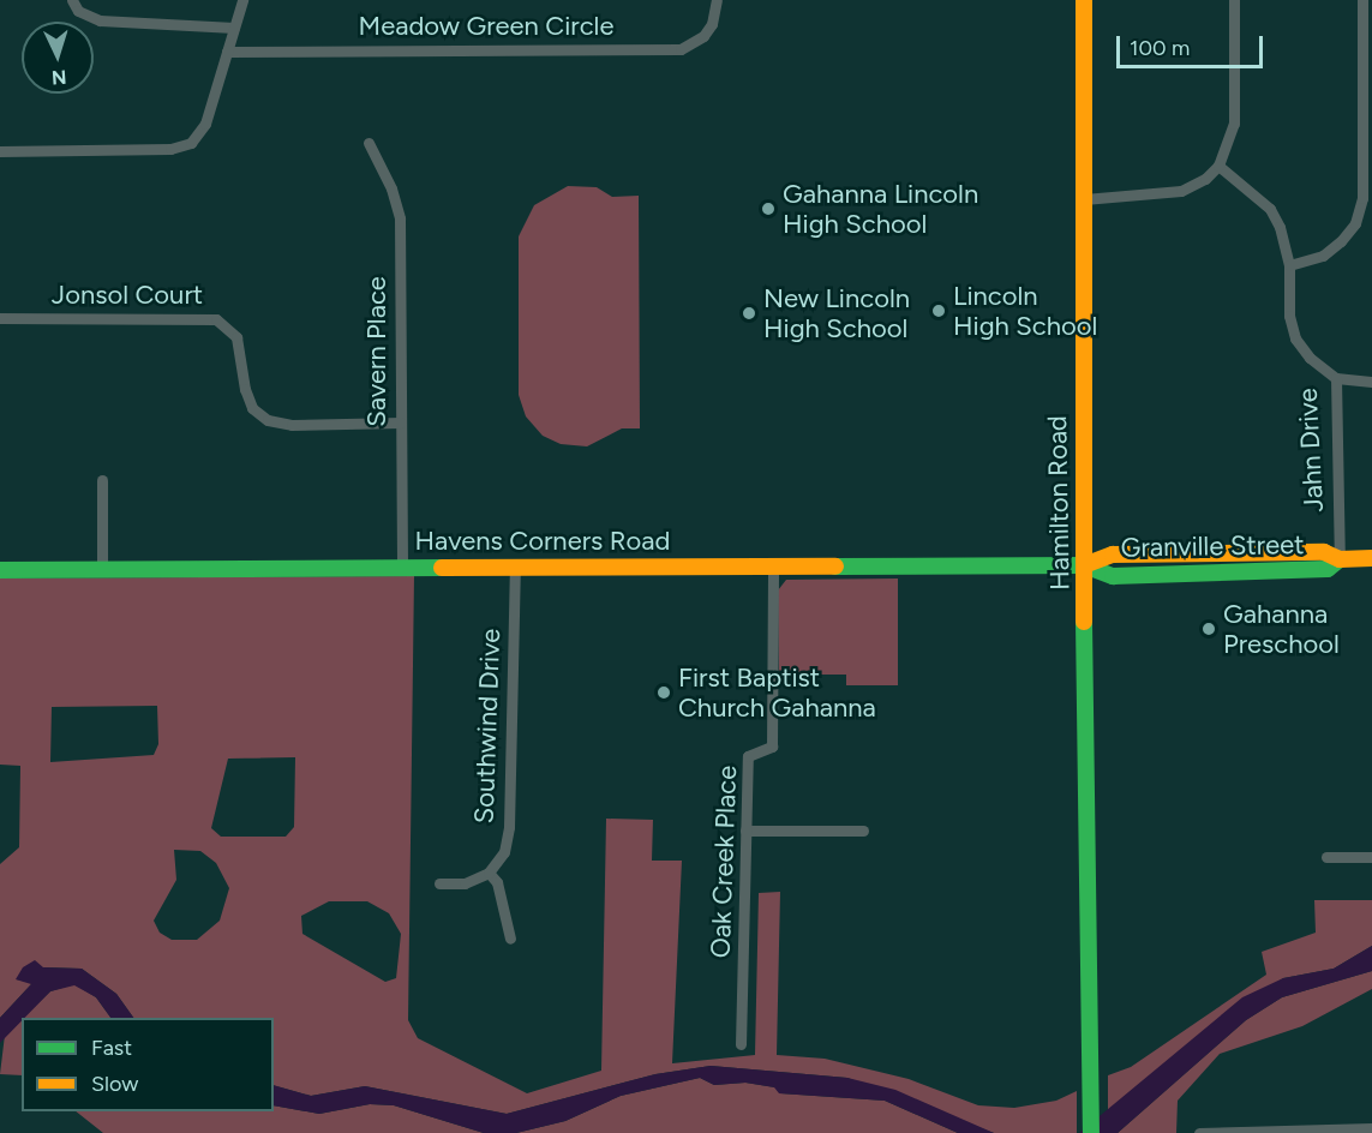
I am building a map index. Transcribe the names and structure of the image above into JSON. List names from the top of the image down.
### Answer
{
  "streets": {
    "main road": ["Hamilton Road", "Havens Corners Road", "Granville Street"],
    "street": [
      "Meadow Green Circle",
      "Jonsol Court",
      "Savern Place",
      "Jahn Drive",
      "Southwind Drive",
      "Oak Creek Place"
    ]
  },
  "crossings": [
    ["Jonsol Court", "Savern Place"],
    ["Savern Place", "Havens Corners Road"],
    ["Jahn Drive", "Granville Street"],
    ["Hamilton Road", "Havens Corners Road"],
    ["Hamilton Road", "Granville Street"],
    ["Havens Corners Road", "Granville Street"],
    ["Havens Corners Road", "Southwind Drive"],
    ["Havens Corners Road", "Oak Creek Place"]
  ],
  "places": [
    "Gahanna Lincoln High School",
    "Lincoln High School",
    "New Lincoln High School",
    "Gahanna Preschool",
    "First Baptist Church Gahanna"
  ],
  "legend": ["Fast", "Slow"],
  "scale_bar": "100 m",
  "north": "bottom"
}
